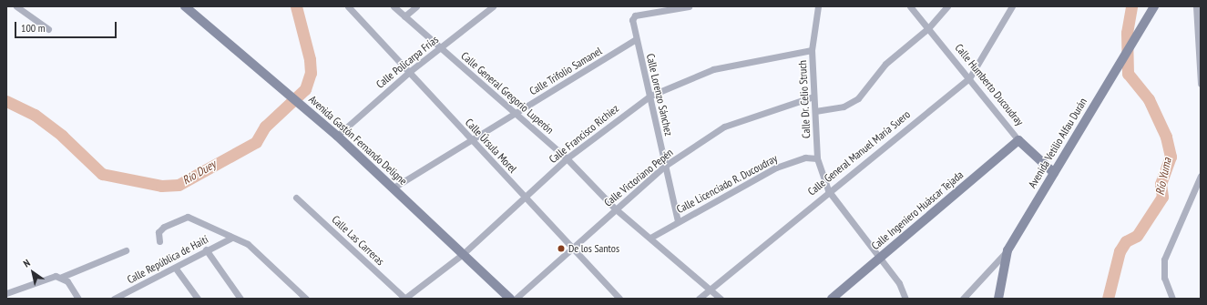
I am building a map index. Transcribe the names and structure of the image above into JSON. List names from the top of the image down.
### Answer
{
  "streets": {
    "main road": [
      "Calle Humberto Ducoudray",
      "Avenida Gastón Fernando Deligne",
      "Avenida Vetilio Alfau Durán",
      "Calle Ingeniero Huáscar Tejada"
    ],
    "street": [
      "Calle Policarpa Frías",
      "Calle Trifolio Samanel",
      "Calle General Gregorio Luperón",
      "Calle Lorenzo Sánchez",
      "Calle Dr. Celio Struch",
      "Calle Francisco Richiez",
      "Calle Úrsula Morel",
      "Calle General Manuel María Suero",
      "Calle Victoriano Pepén",
      "Calle Licenciado R. Ducoudray",
      "Calle Las Carreras",
      "Calle República de Haití"
    ]
  },
  "crossings": [
    ["Calle Policarpa Frías", "Calle General Gregorio Luperón"],
    ["Calle Policarpa Frías", "Avenida Gastón Fernando Deligne"],
    ["Calle Policarpa Frías", "Calle Úrsula Morel"],
    ["Calle Trifolio Samanel", "Calle General Gregorio Luperón"],
    ["Calle Trifolio Samanel", "Calle Lorenzo Sánchez"],
    ["Calle Trifolio Samanel", "Avenida Gastón Fernando Deligne"],
    ["Calle Trifolio Samanel", "Calle Úrsula Morel"],
    ["Calle Humberto Ducoudray", "Avenida Vetilio Alfau Durán"],
    ["Calle Humberto Ducoudray", "Calle General Manuel María Suero"],
    ["Calle Humberto Ducoudray", "Calle Ingeniero Huáscar Tejada"],
    ["Calle General Gregorio Luperón", "Calle Francisco Richiez"],
    ["Calle General Gregorio Luperón", "Calle General Manuel María Suero"],
    ["Calle General Gregorio Luperón", "Calle Victoriano Pepén"],
    ["Calle General Gregorio Luperón", "Calle Licenciado R. Ducoudray"],
    ["Calle Lorenzo Sánchez", "Calle Francisco Richiez"],
    ["Calle Lorenzo Sánchez", "Calle Victoriano Pepén"],
    ["Calle Lorenzo Sánchez", "Calle Licenciado R. Ducoudray"],
    ["Calle Dr. Celio Struch", "Calle Francisco Richiez"],
    ["Calle Dr. Celio Struch", "Calle General Manuel María Suero"],
    ["Calle Dr. Celio Struch", "Calle Victoriano Pepén"],
    ["Calle Dr. Celio Struch", "Calle Licenciado R. Ducoudray"],
    ["Calle Dr. Celio Struch", "Calle Ingeniero Huáscar Tejada"],
    ["Calle Francisco Richiez", "Avenida Gastón Fernando Deligne"],
    ["Calle Francisco Richiez", "Calle Úrsula Morel"],
    ["Calle Francisco Richiez", "Calle Las Carreras"],
    ["Calle Úrsula Morel", "Calle Victoriano Pepén"]
  ],
  "water": ["Río Duey", "Río Yuma"],
  "places": ["De los Santos"],
  "scale_bar": "100 m",
  "north": "top left"
}
